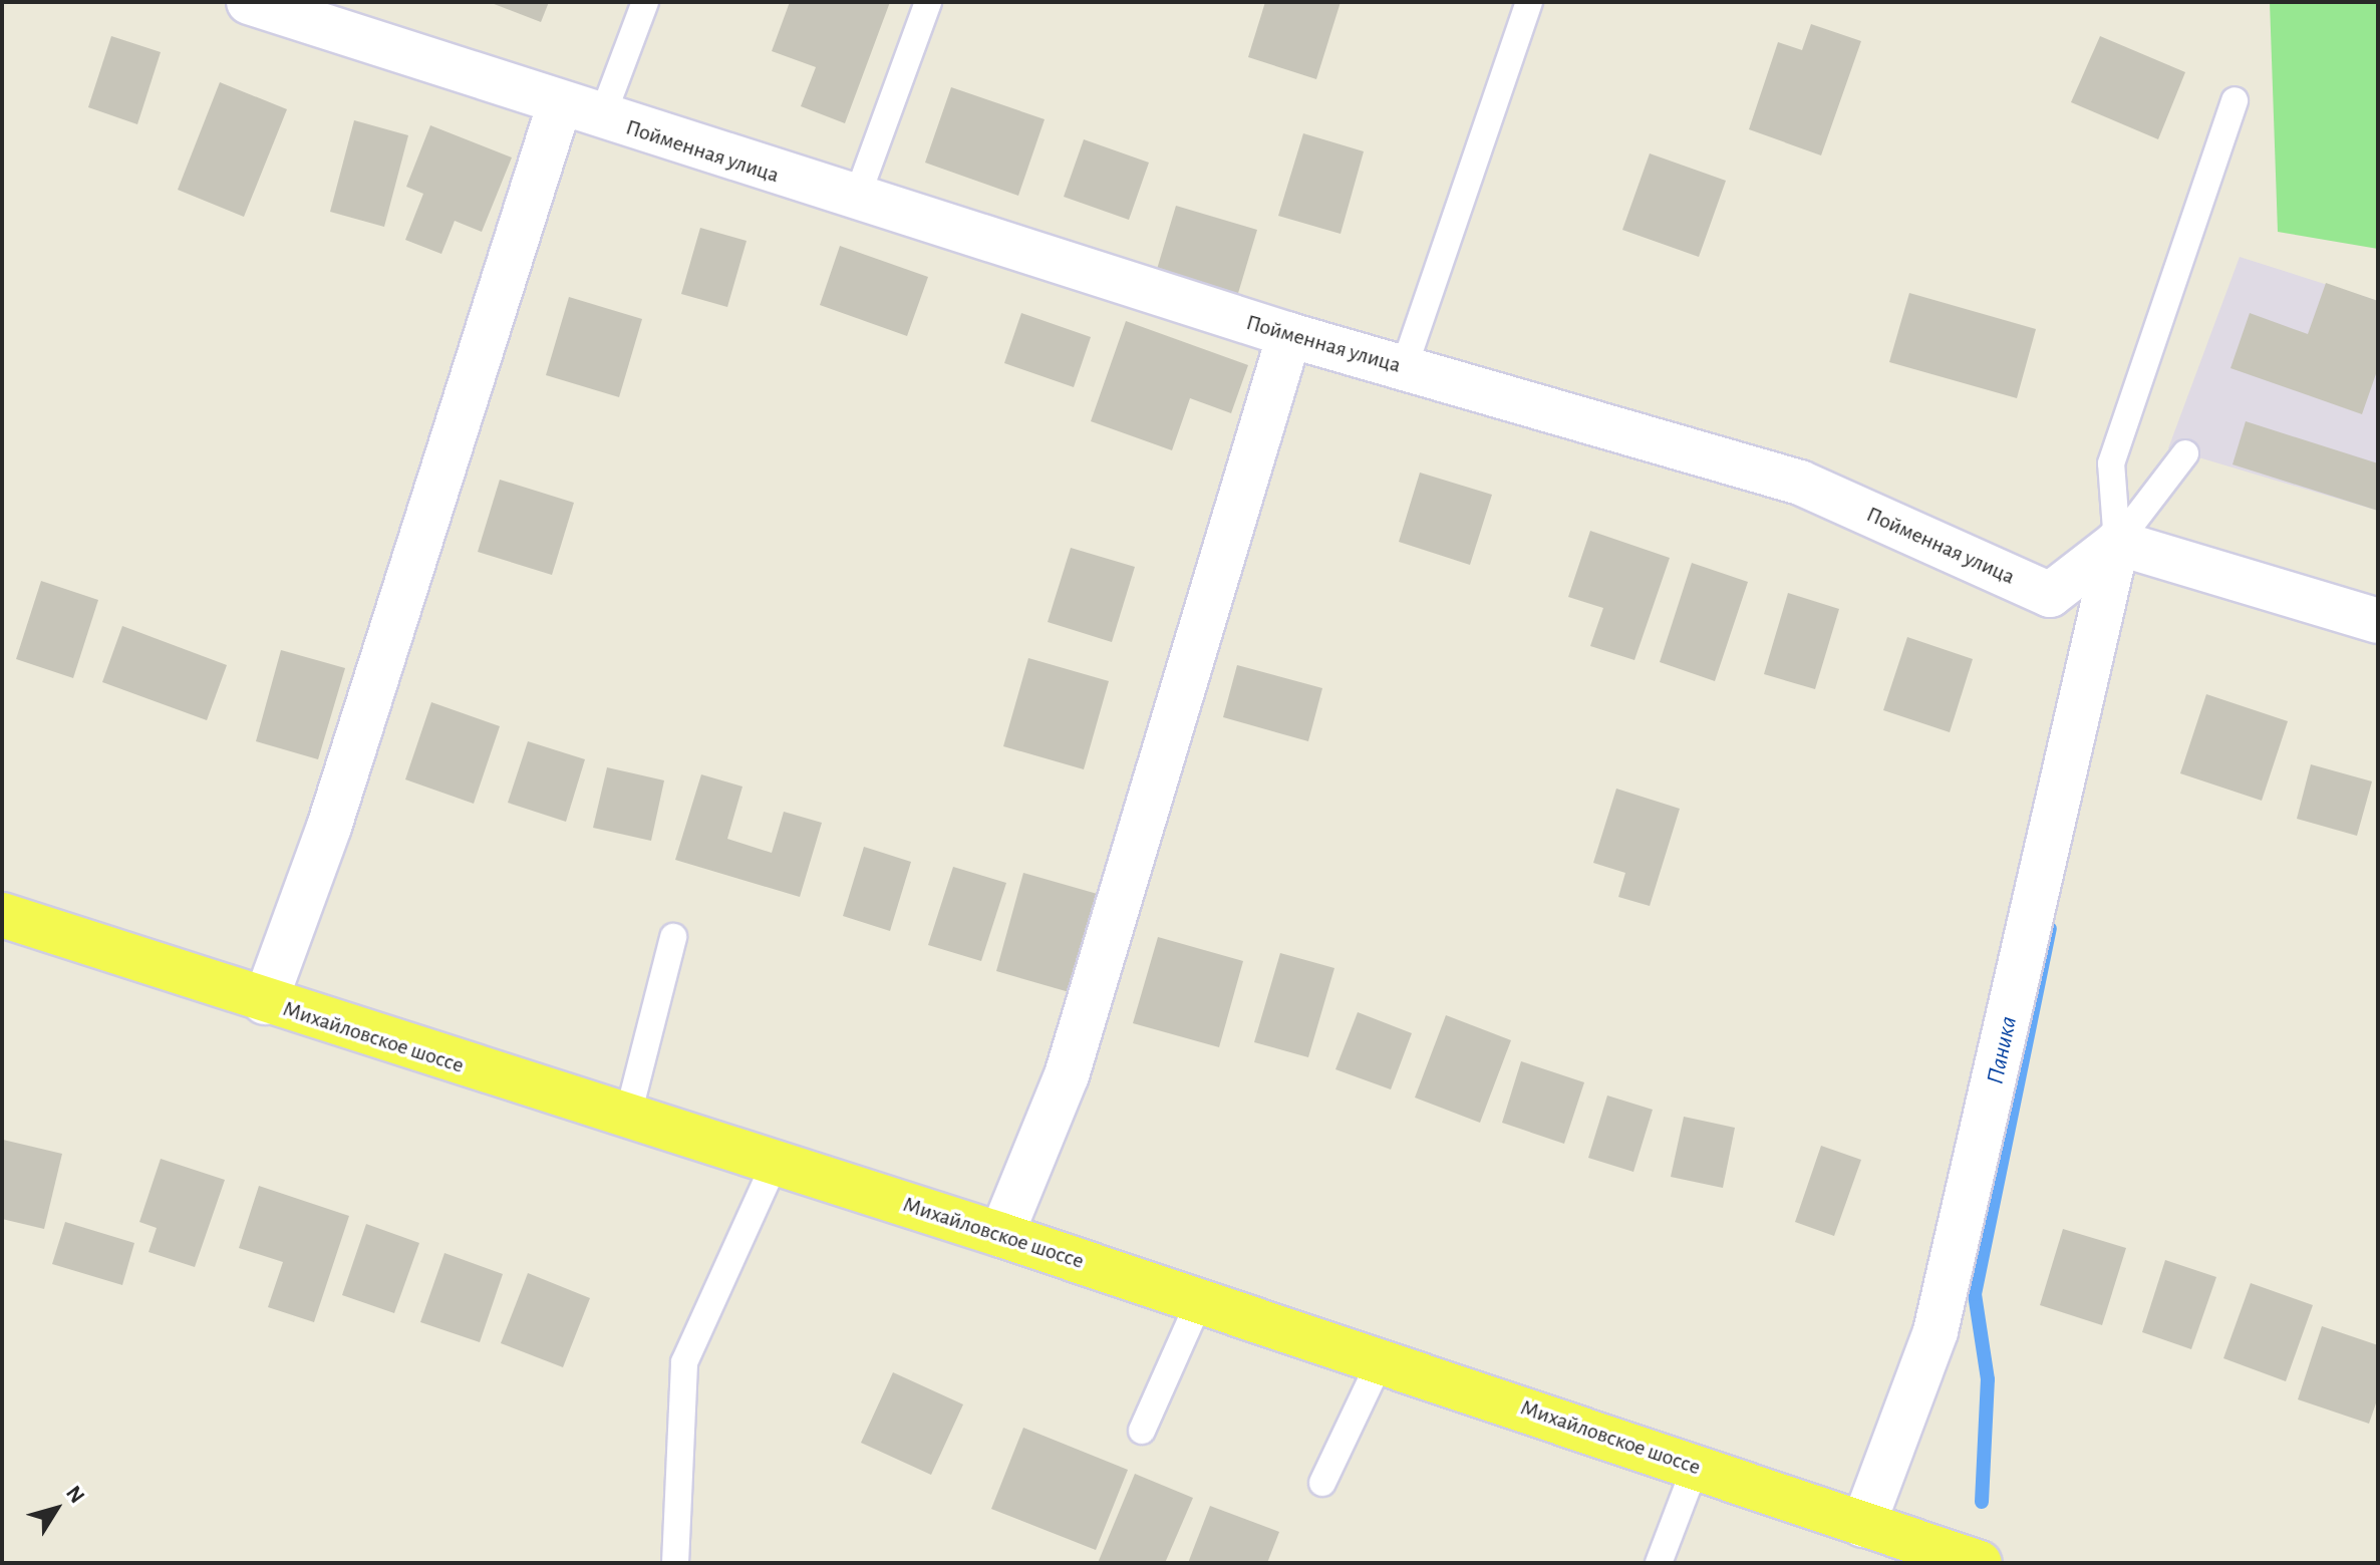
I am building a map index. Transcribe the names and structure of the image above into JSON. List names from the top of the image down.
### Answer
{
  "streets": {
    "main road": ["Михайловское шоссе"],
    "street": ["Пойменная улица"]
  },
  "water": ["Паника"],
  "north": "top right"
}
